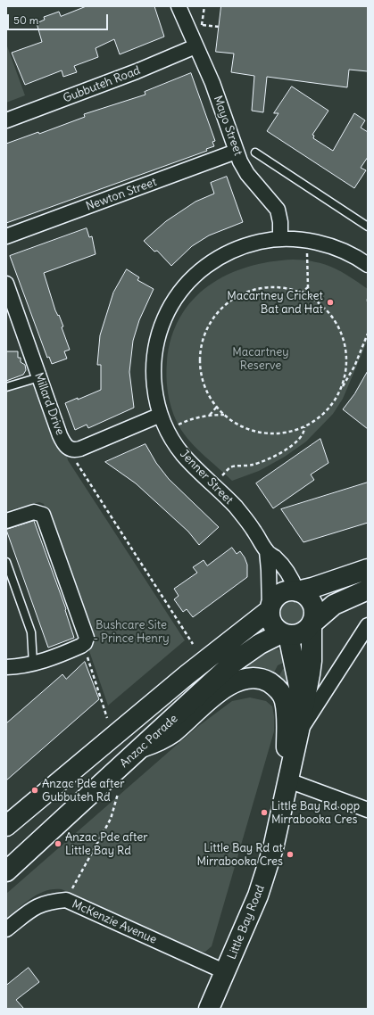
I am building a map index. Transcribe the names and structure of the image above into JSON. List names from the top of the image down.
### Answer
{
  "streets": {
    "main road": ["Anzac Parade", "Little Bay Road"],
    "street": [
      "Gubbuteh Road",
      "Mayo Street",
      "Newton Street",
      "Millard Drive",
      "Jenner Street",
      "McKenzie Avenue"
    ]
  },
  "crossings": [
    ["Gubbuteh Road", "Mayo Street"],
    ["Mayo Street", "Newton Street"],
    ["Mayo Street", "Jenner Street"],
    ["Millard Drive", "Jenner Street"],
    ["Jenner Street", "Anzac Parade"],
    ["Jenner Street", "Little Bay Road"],
    ["Anzac Parade", "Little Bay Road"],
    ["McKenzie Avenue", "Little Bay Road"]
  ],
  "parks": ["Macartney Reserve", "Bushcare Site - Prince Henry"],
  "places": [
    "Macartney Cricket Bat and Hat",
    "Anzac Pde after Gubbuteh Rd",
    "Little Bay Rd opp Mirrabooka Cres",
    "Anzac Pde after Little Bay Rd",
    "Little Bay Rd at Mirrabooka Cres"
  ],
  "scale_bar": "50 m"
}
